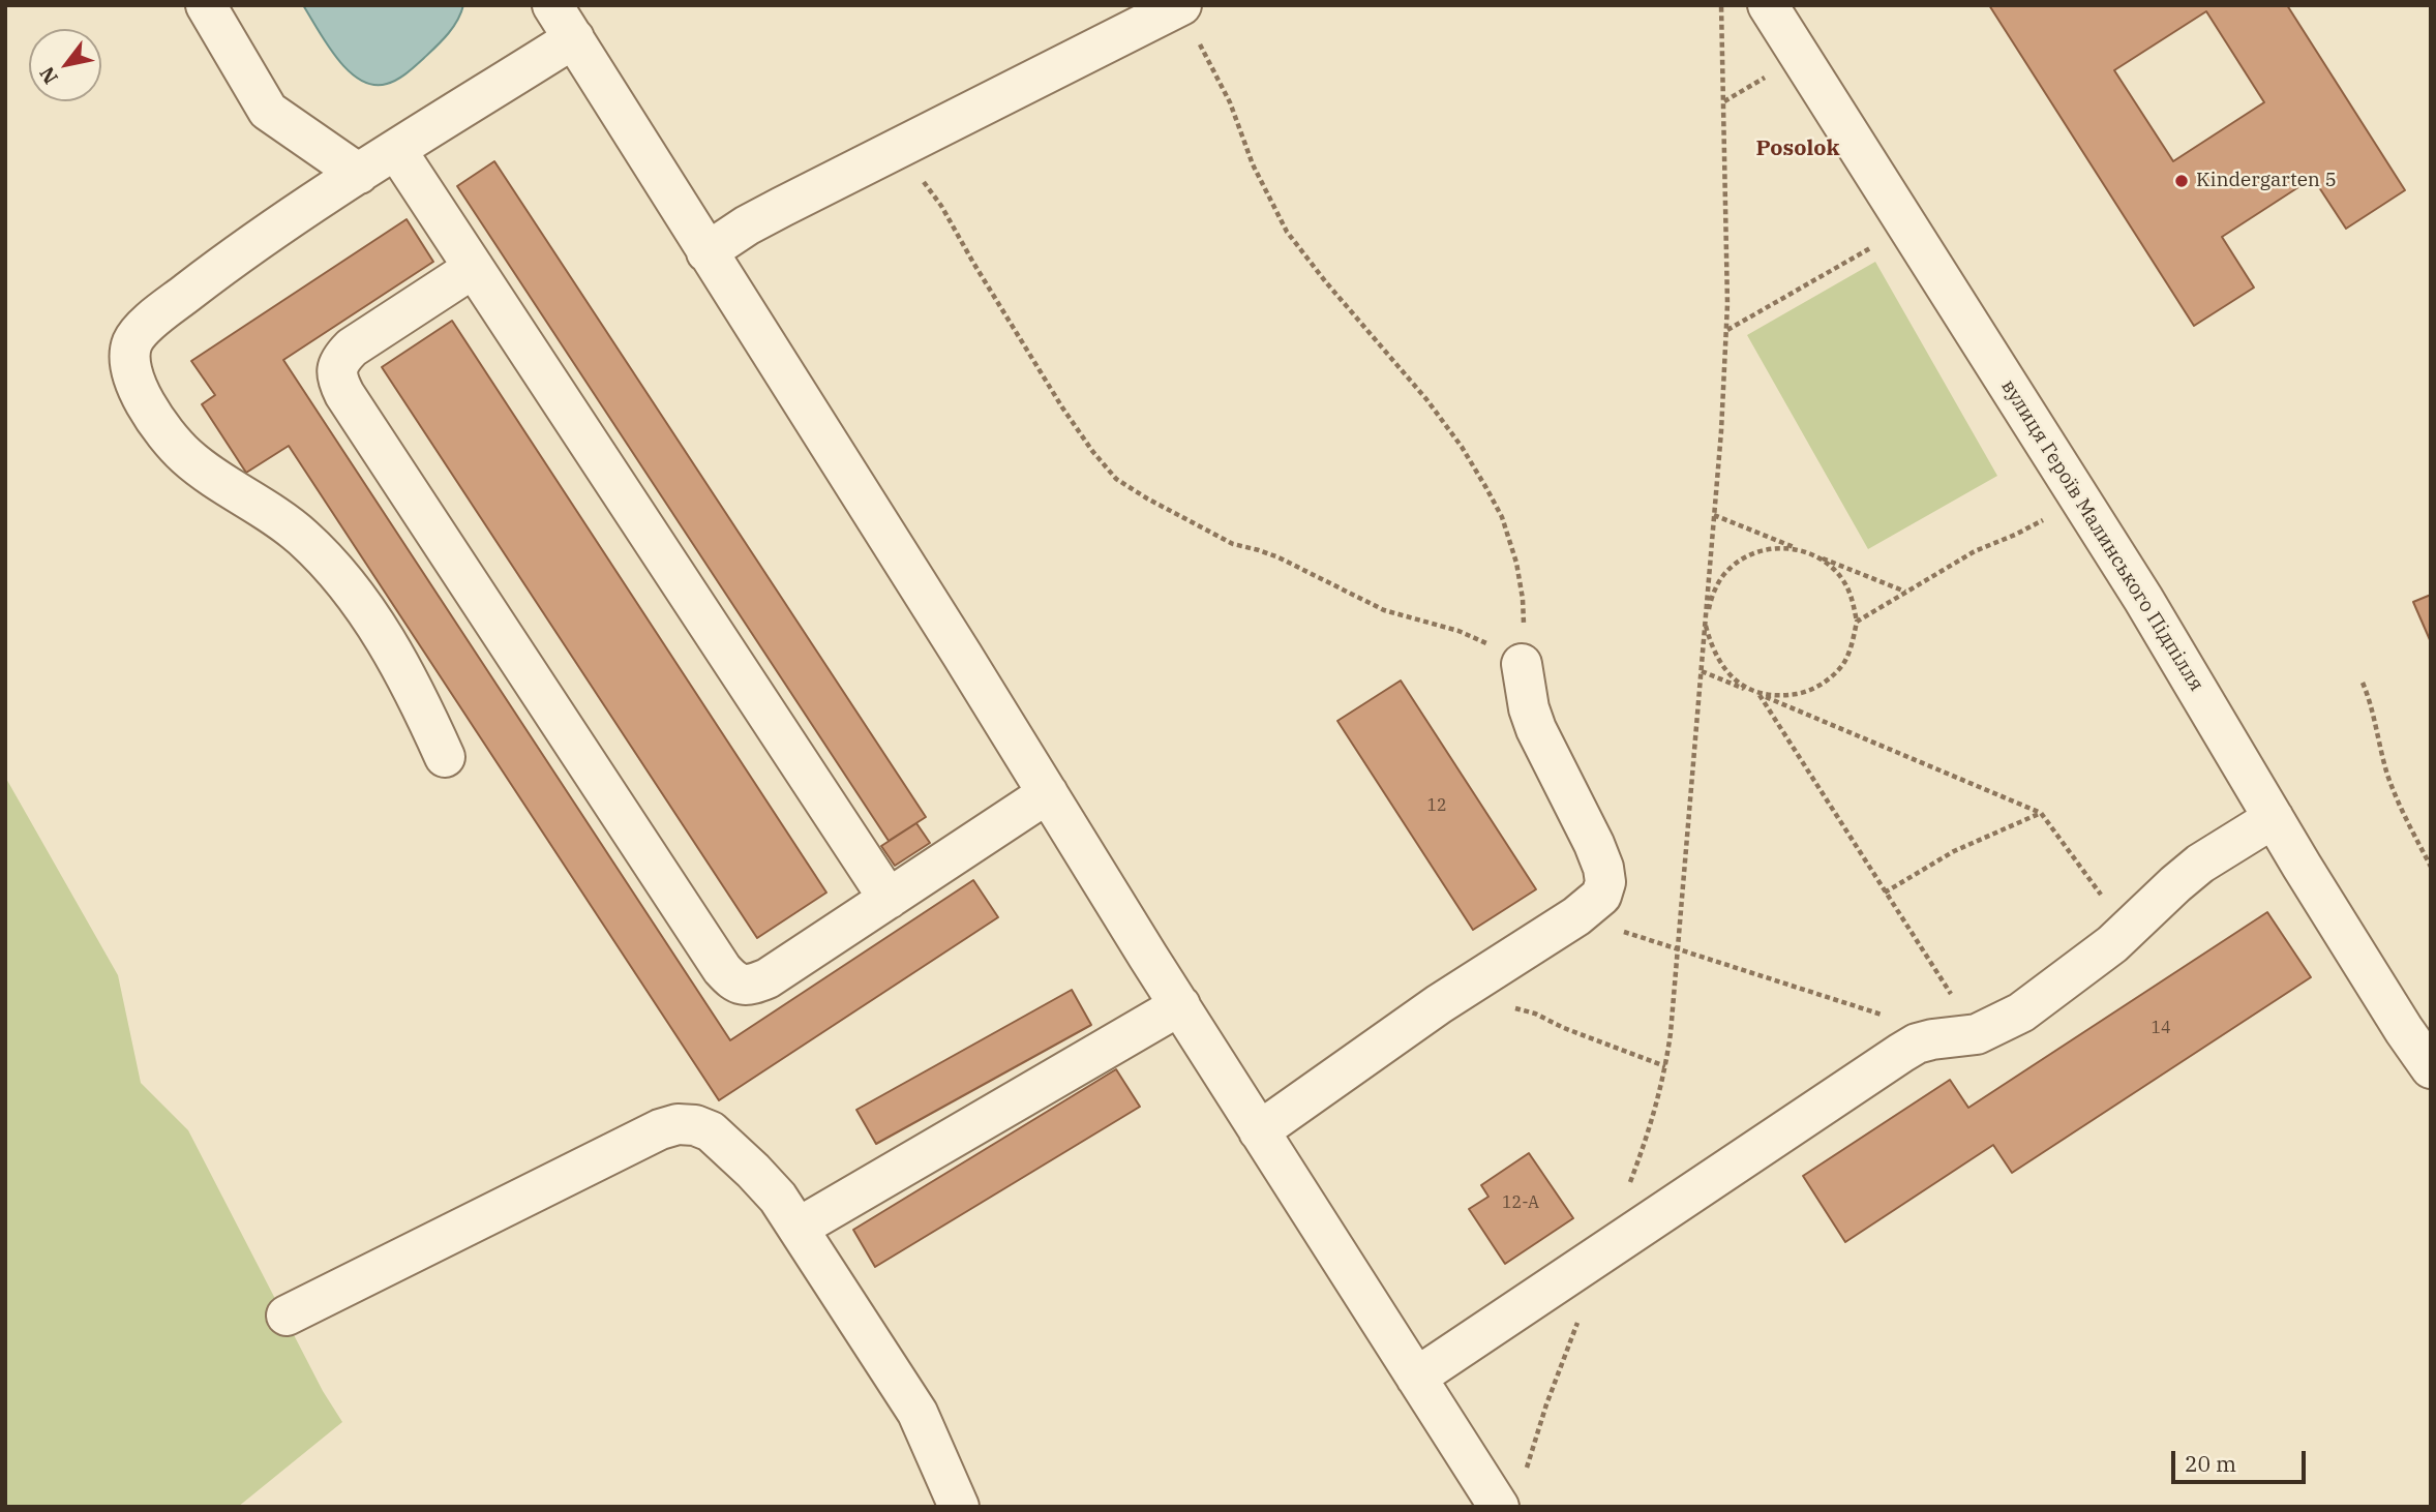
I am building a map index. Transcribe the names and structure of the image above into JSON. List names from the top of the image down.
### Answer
{
  "streets": {
    "street": ["вулиця Героїв Малинського Підпілля"]
  },
  "districts": ["Posolok"],
  "places": ["Kindergarten 5"],
  "house_numbers": ["12", "14", "12-А"],
  "scale_bar": "20 m",
  "north": "bottom left"
}
